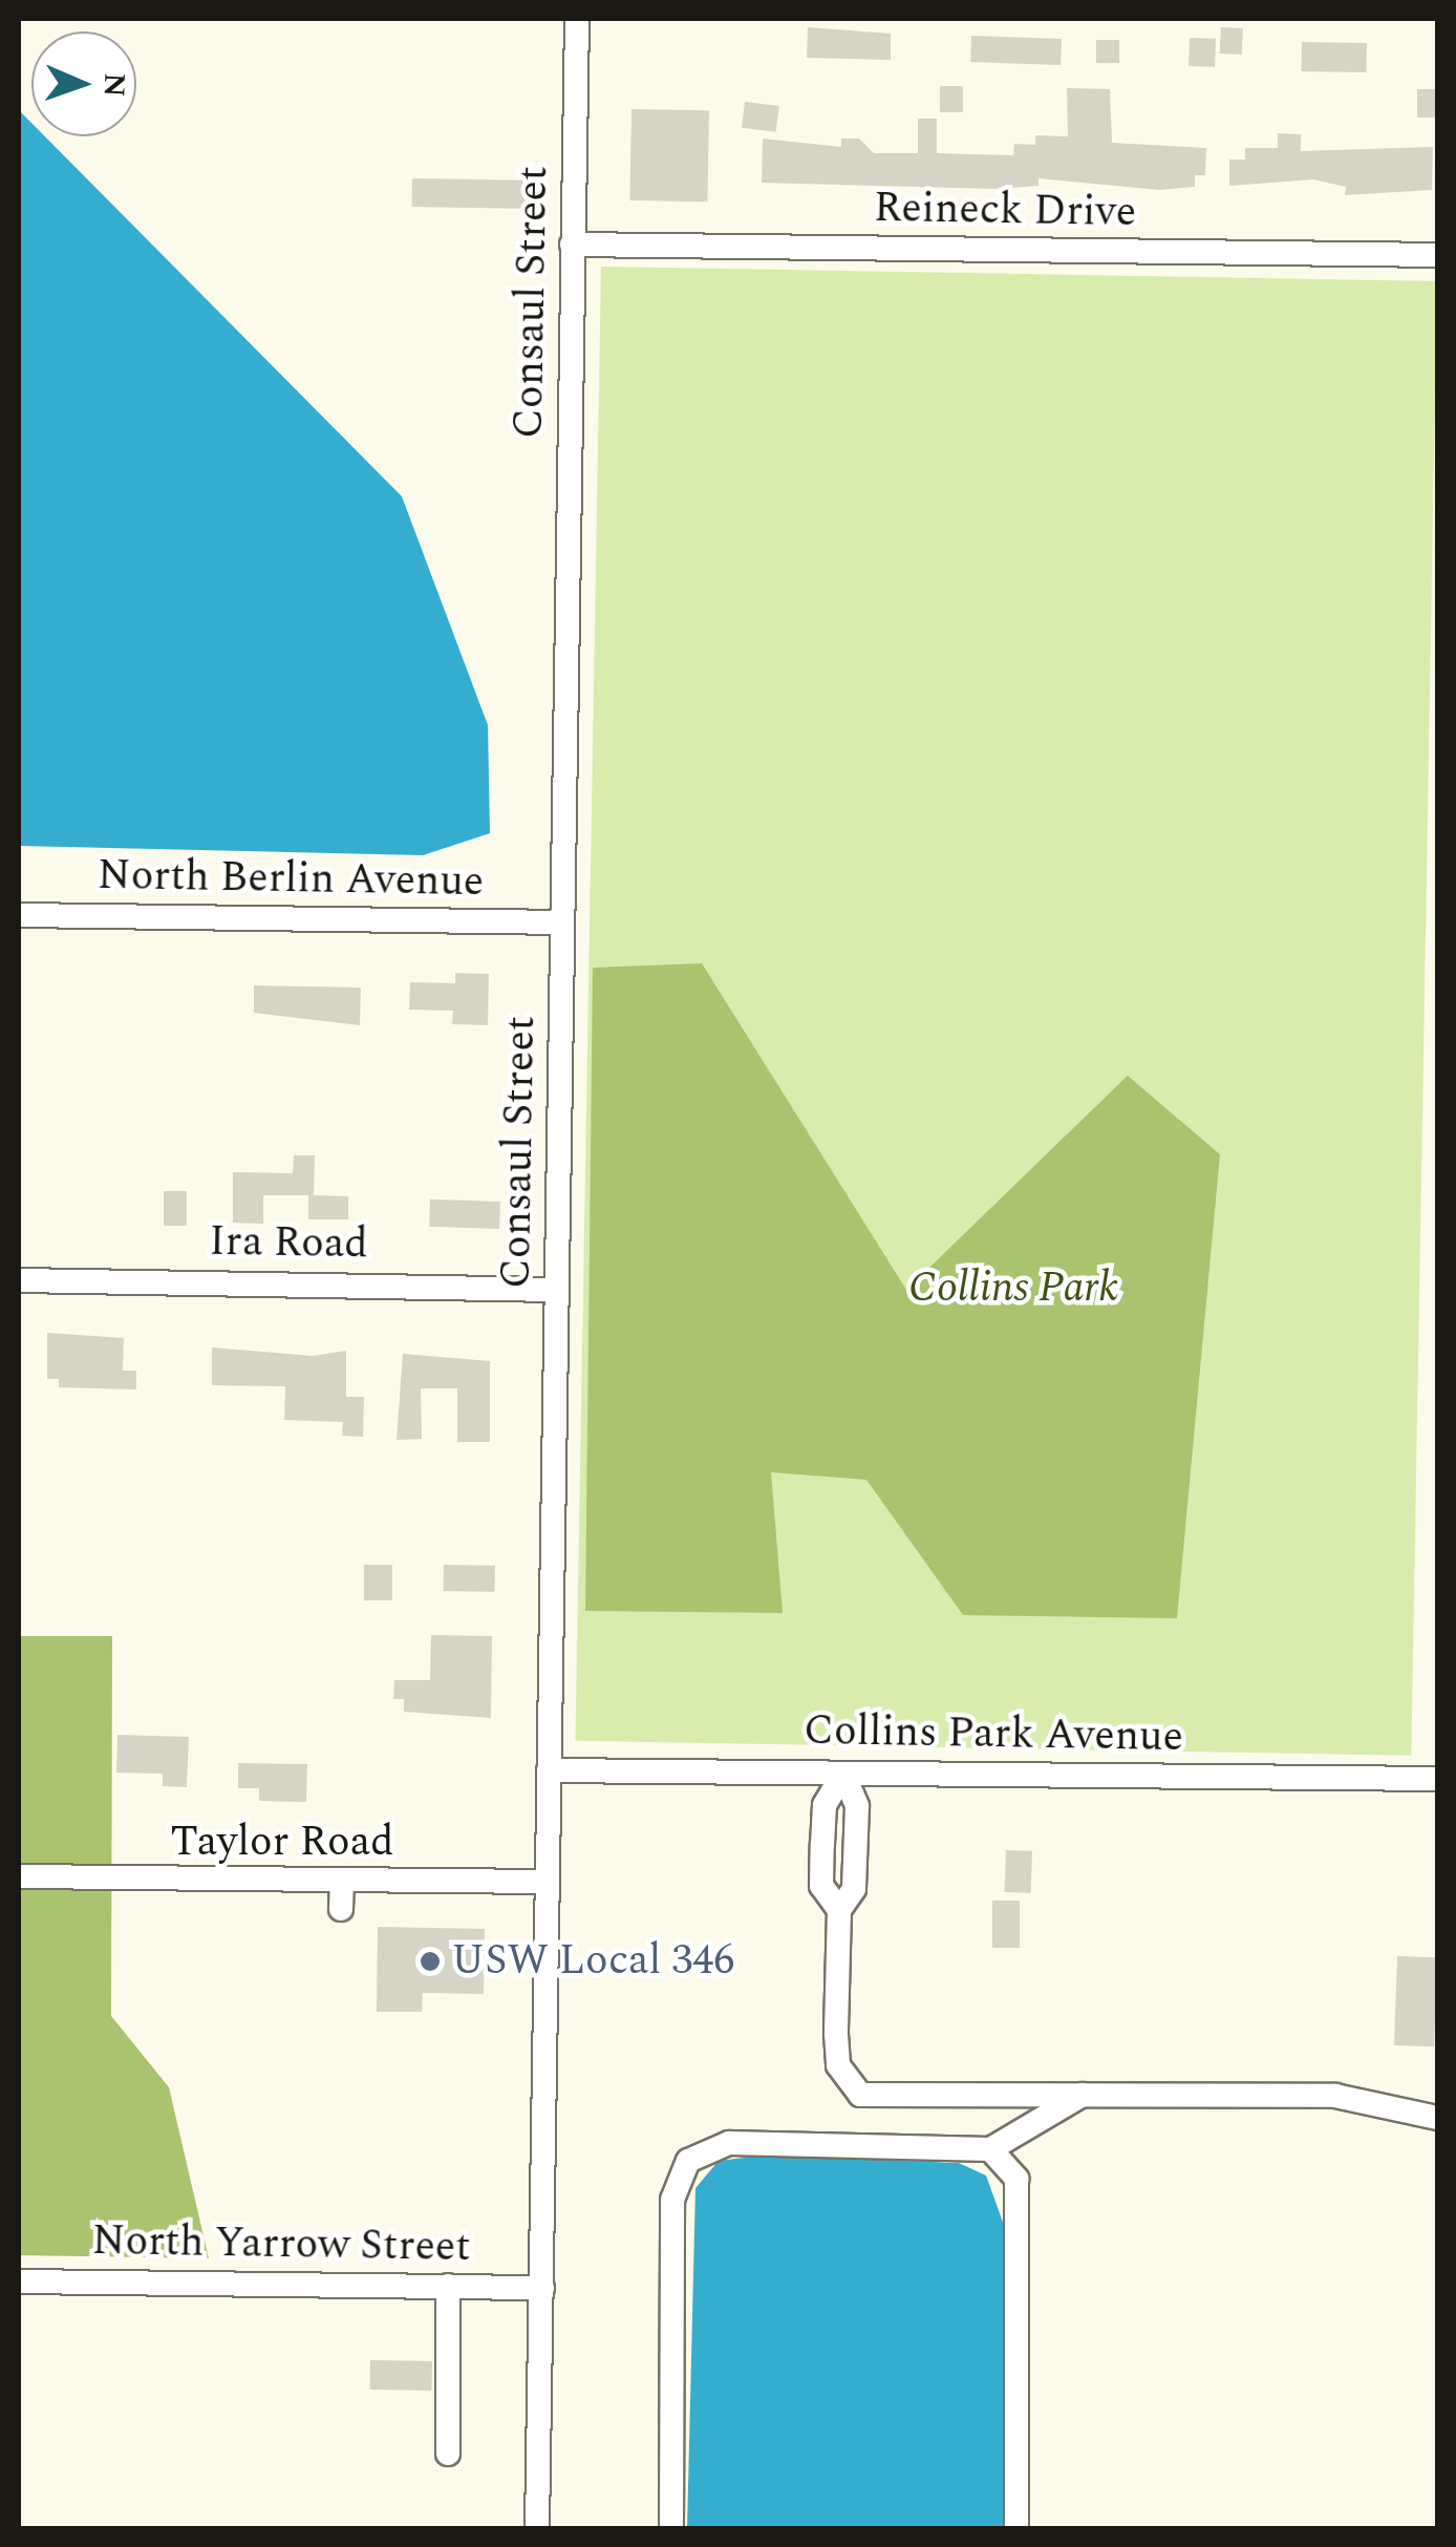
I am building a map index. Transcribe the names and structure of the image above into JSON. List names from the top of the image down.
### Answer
{
  "streets": {
    "street": [
      "Reineck Drive",
      "Consaul Street",
      "North Berlin Avenue",
      "Ira Road",
      "Collins Park Avenue",
      "Taylor Road",
      "North Yarrow Street"
    ]
  },
  "crossings": [
    ["Reineck Drive", "Consaul Street"],
    ["Consaul Street", "North Berlin Avenue"],
    ["Consaul Street", "Ira Road"],
    ["Consaul Street", "Collins Park Avenue"],
    ["Consaul Street", "Taylor Road"],
    ["Consaul Street", "North Yarrow Street"]
  ],
  "parks": ["Collins Park"],
  "places": ["USW Local 346"],
  "north": "right"
}
